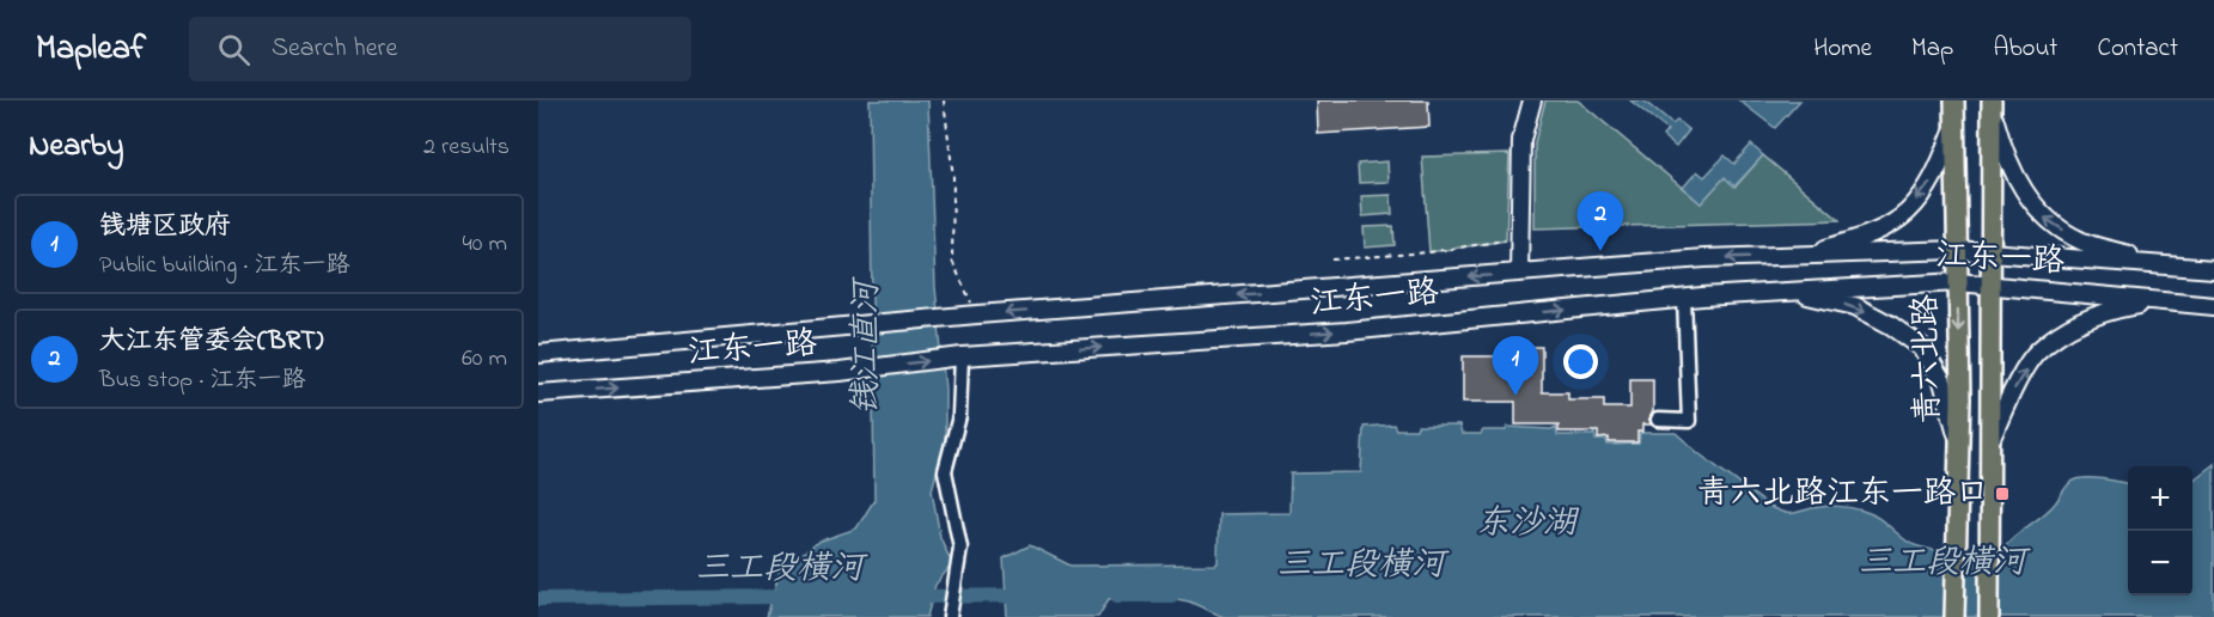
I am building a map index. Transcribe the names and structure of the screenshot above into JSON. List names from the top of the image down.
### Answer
{
  "streets": {
    "main road": ["江东一路", "青六北路"]
  },
  "crossings": [
    ["江东一路", "青六北路"]
  ],
  "water": ["钱江直河", "东沙湖", "三工段横河"],
  "places": {
    "transit": ["青六北路江东一路口"]
  },
  "page": {
    "header": "Mapleaf",
    "search": "Search here",
    "nav": [
      "Home",
      "Map",
      "About",
      "Contact"
    ],
    "heading": ["Nearby", "2 results"],
    "pins": ["2", "1"],
    "list": [
      {
        "mark": "1",
        "name": "钱塘区政府",
        "note": "Public building · 江东一路",
        "value": "40 m"
      },
      {
        "mark": "2",
        "name": "大江东管委会(BRT)",
        "note": "Bus stop · 江东一路",
        "value": "60 m"
      }
    ],
    "map_buttons": ["+", "−"]
  }
}
